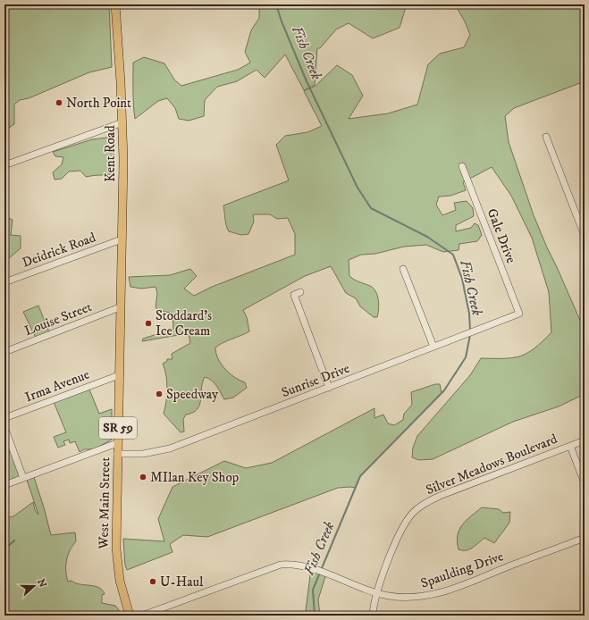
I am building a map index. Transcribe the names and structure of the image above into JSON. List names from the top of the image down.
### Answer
{
  "streets": {
    "main road": ["Kent Road", "SR 59", "West Main Street"],
    "street": [
      "Gale Drive",
      "Deidrick Road",
      "Louise Street",
      "Sunrise Drive",
      "Irma Avenue",
      "Silver Meadows Boulevard",
      "Spaulding Drive"
    ]
  },
  "crossings": [
    ["Kent Road", "Deidrick Road"],
    ["Kent Road", "West Main Street"],
    ["Gale Drive", "Sunrise Drive"],
    ["Deidrick Road", "West Main Street"],
    ["Louise Street", "West Main Street"],
    ["Sunrise Drive", "West Main Street"],
    ["Irma Avenue", "West Main Street"],
    ["Silver Meadows Boulevard", "Spaulding Drive"]
  ],
  "water": ["Fish Creek"],
  "places": [
    "North Point",
    "Stoddard's Ice Cream",
    "Speedway",
    "MIlan Key Shop",
    "U-Haul"
  ],
  "north": "right"
}
